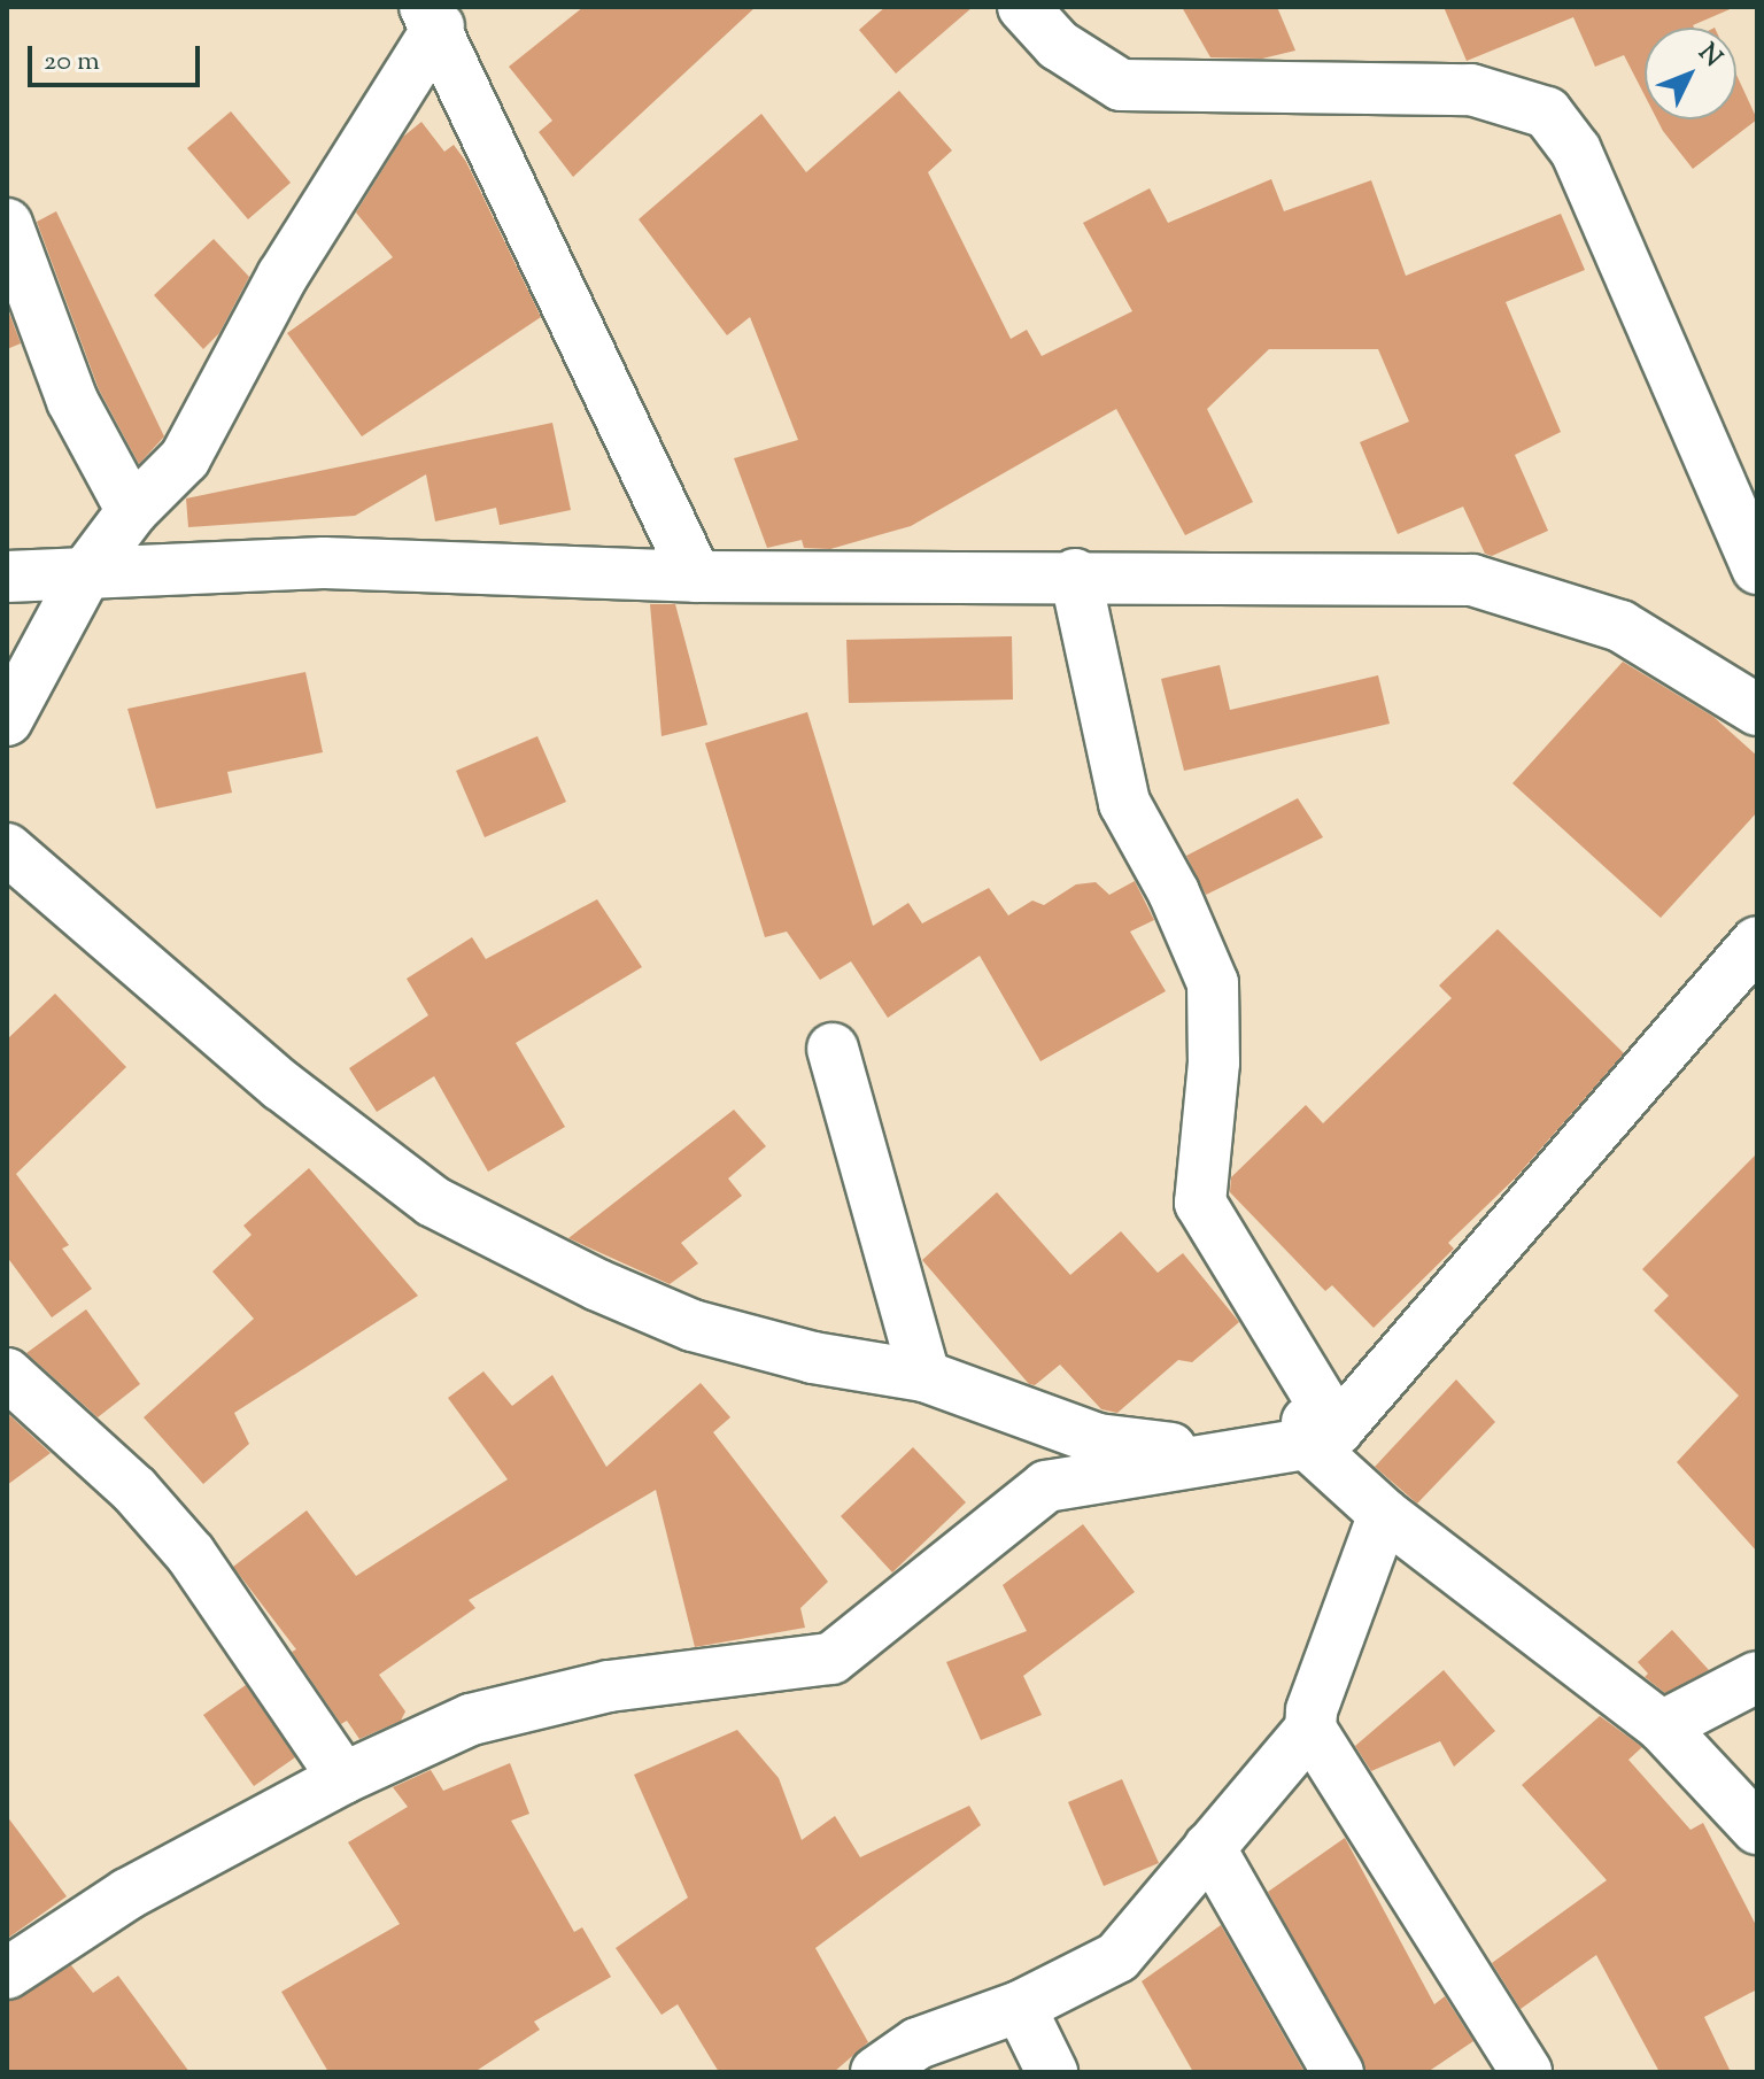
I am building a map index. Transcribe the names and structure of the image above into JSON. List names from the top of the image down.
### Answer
{
  "scale_bar": "20 m",
  "north": "top right"
}
